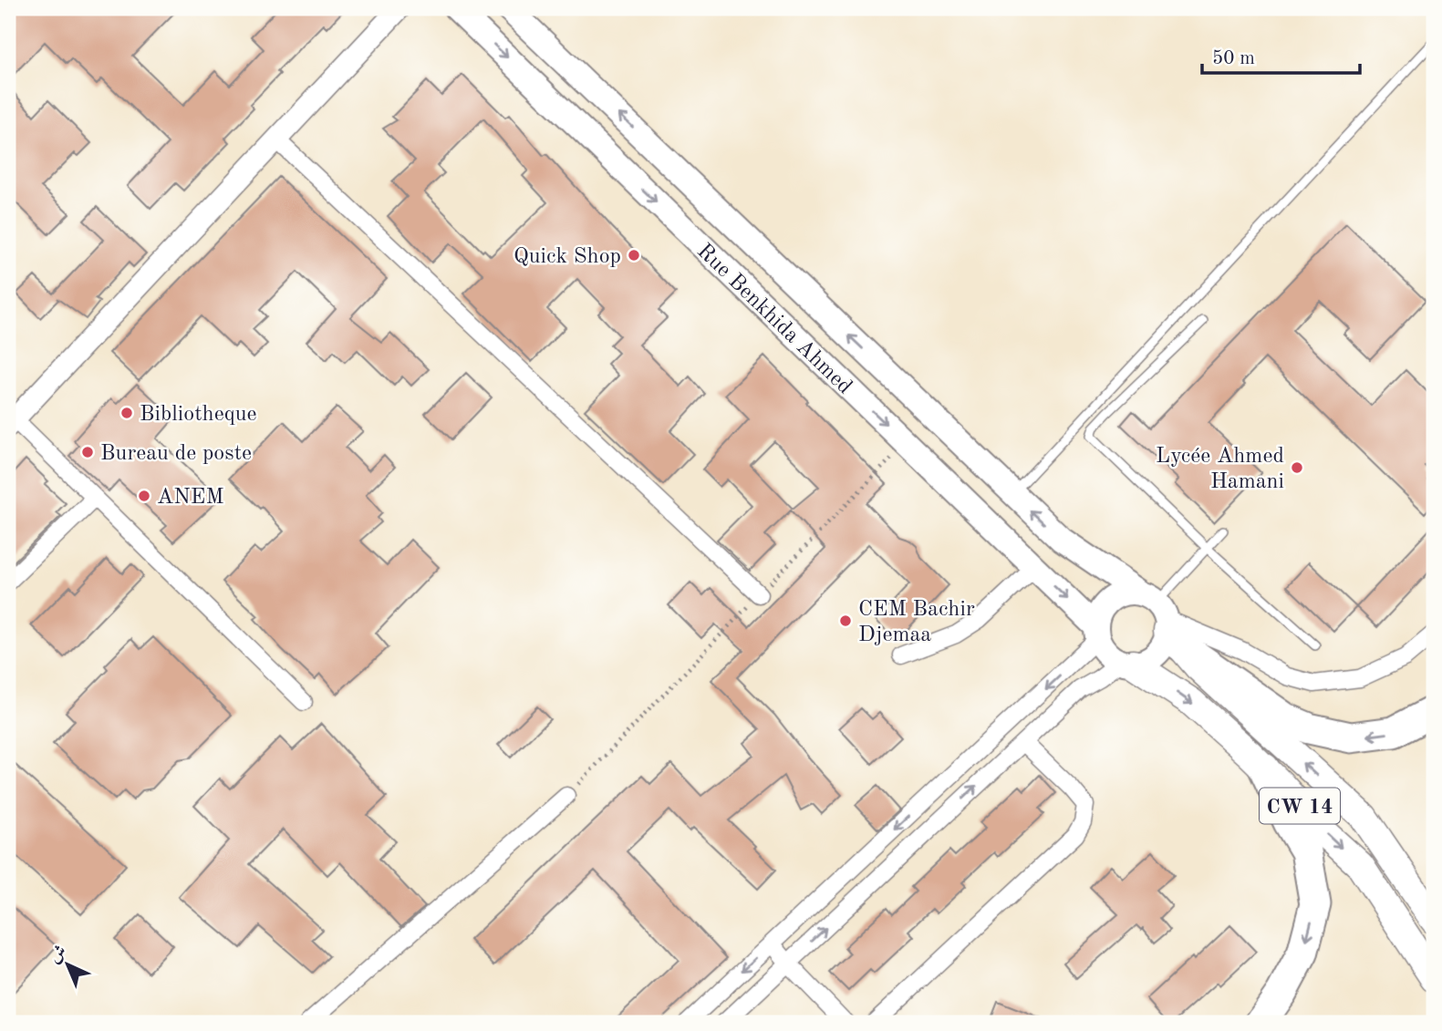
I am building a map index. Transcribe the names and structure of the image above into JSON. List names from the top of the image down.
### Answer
{
  "streets": {
    "highway": ["CW 14"],
    "main road": ["Rue Benkhida Ahmed"]
  },
  "crossings": [
    ["Rue Benkhida Ahmed", "CW 14"]
  ],
  "places": [
    "Quick Shop",
    "Bibliotheque",
    "Bureau de poste",
    "Lycée Ahmed Hamani",
    "ANEM",
    "CEM Bachir Djemaa"
  ],
  "scale_bar": "50 m",
  "north": "top left"
}
